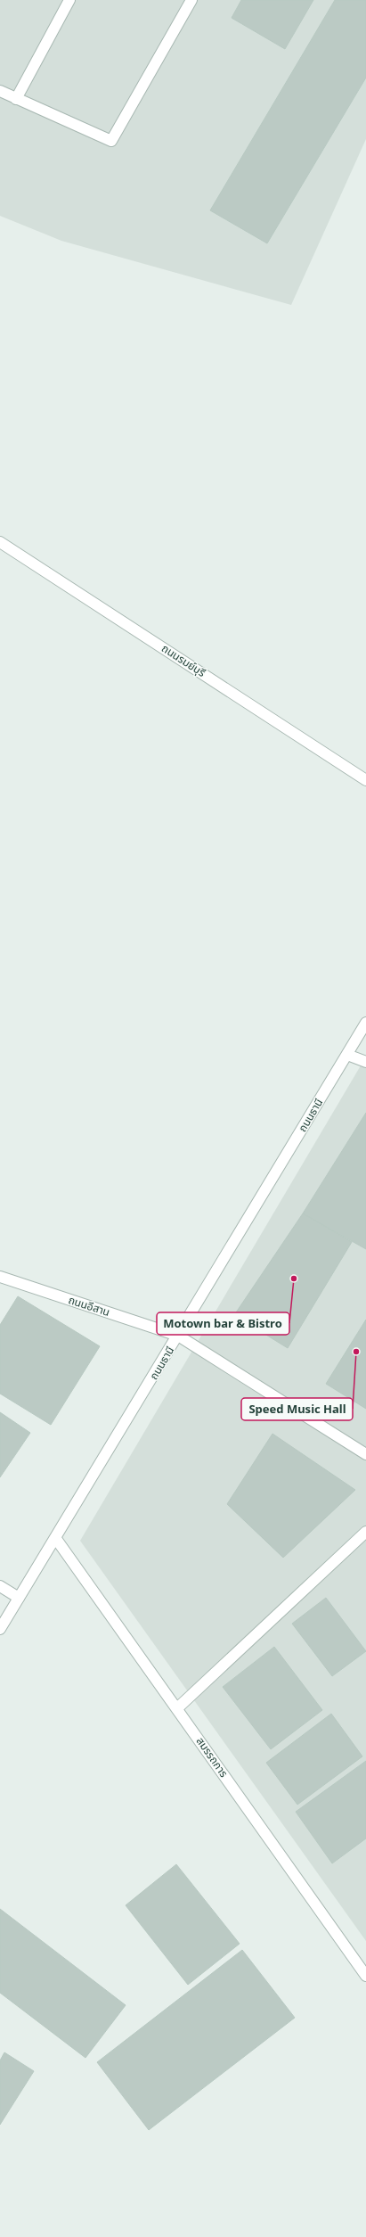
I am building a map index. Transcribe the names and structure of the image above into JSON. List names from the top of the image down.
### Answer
{
  "streets": {
    "street": [
      "ถนนรมย์บุรี",
      "ถนนธานี",
      "ถนนอีสาน",
      "สมรรถการ"
    ]
  },
  "crossings": [
    ["ถนนธานี", "ถนนอีสาน"],
    ["ถนนธานี", "สมรรถการ"]
  ],
  "places": ["Motown bar & Bistro", "Speed Music Hall"]
}
